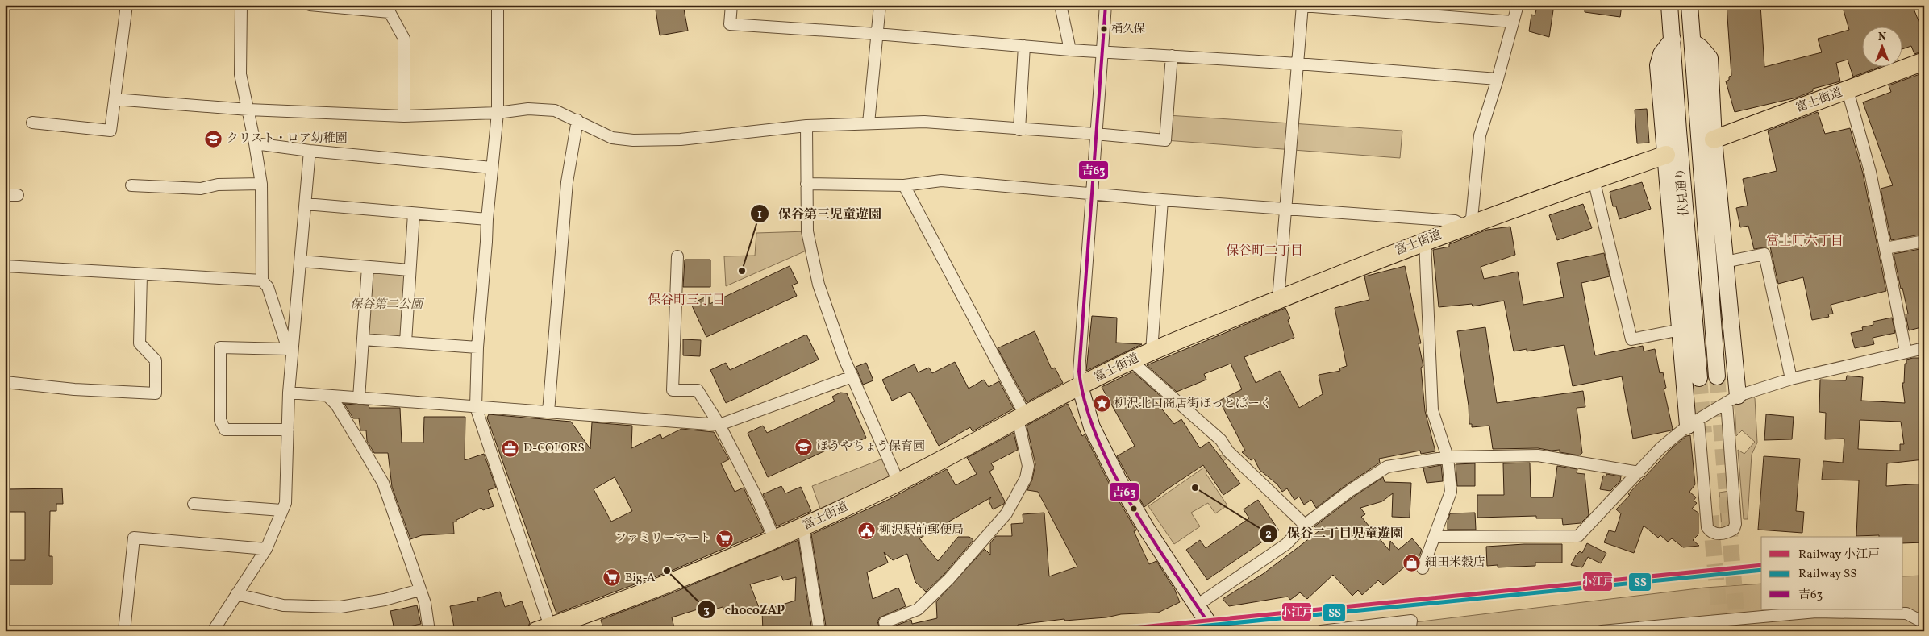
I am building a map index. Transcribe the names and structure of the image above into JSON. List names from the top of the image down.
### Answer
{
  "streets": {
    "main road": ["富士街道", "伏見通り"]
  },
  "districts": ["富士町六丁目", "保谷町二丁目", "保谷町三丁目"],
  "parks": ["保谷第二公園"],
  "places": {
    "other": [
      "桶久保",
      "保谷第三児童遊園",
      "保谷二丁目児童遊園",
      "chocoZAP"
    ],
    "school or university": ["クリスト・ロア幼稚園", "ほうやちょう保育園"],
    "place": ["柳沢北口商店街ほっとぱーく"],
    "office": ["D-COLORS"],
    "public building": ["柳沢駅前郵便局"],
    "supermarket": ["ファミリーマート", "Big-A"],
    "shop": ["細田米穀店"]
  },
  "lines": ["transit line 吉63", "rail line 小江戸", "rail line SS"],
  "legend": ["Railway 小江戸", "Railway SS", "吉63"],
  "north": "top"
}
